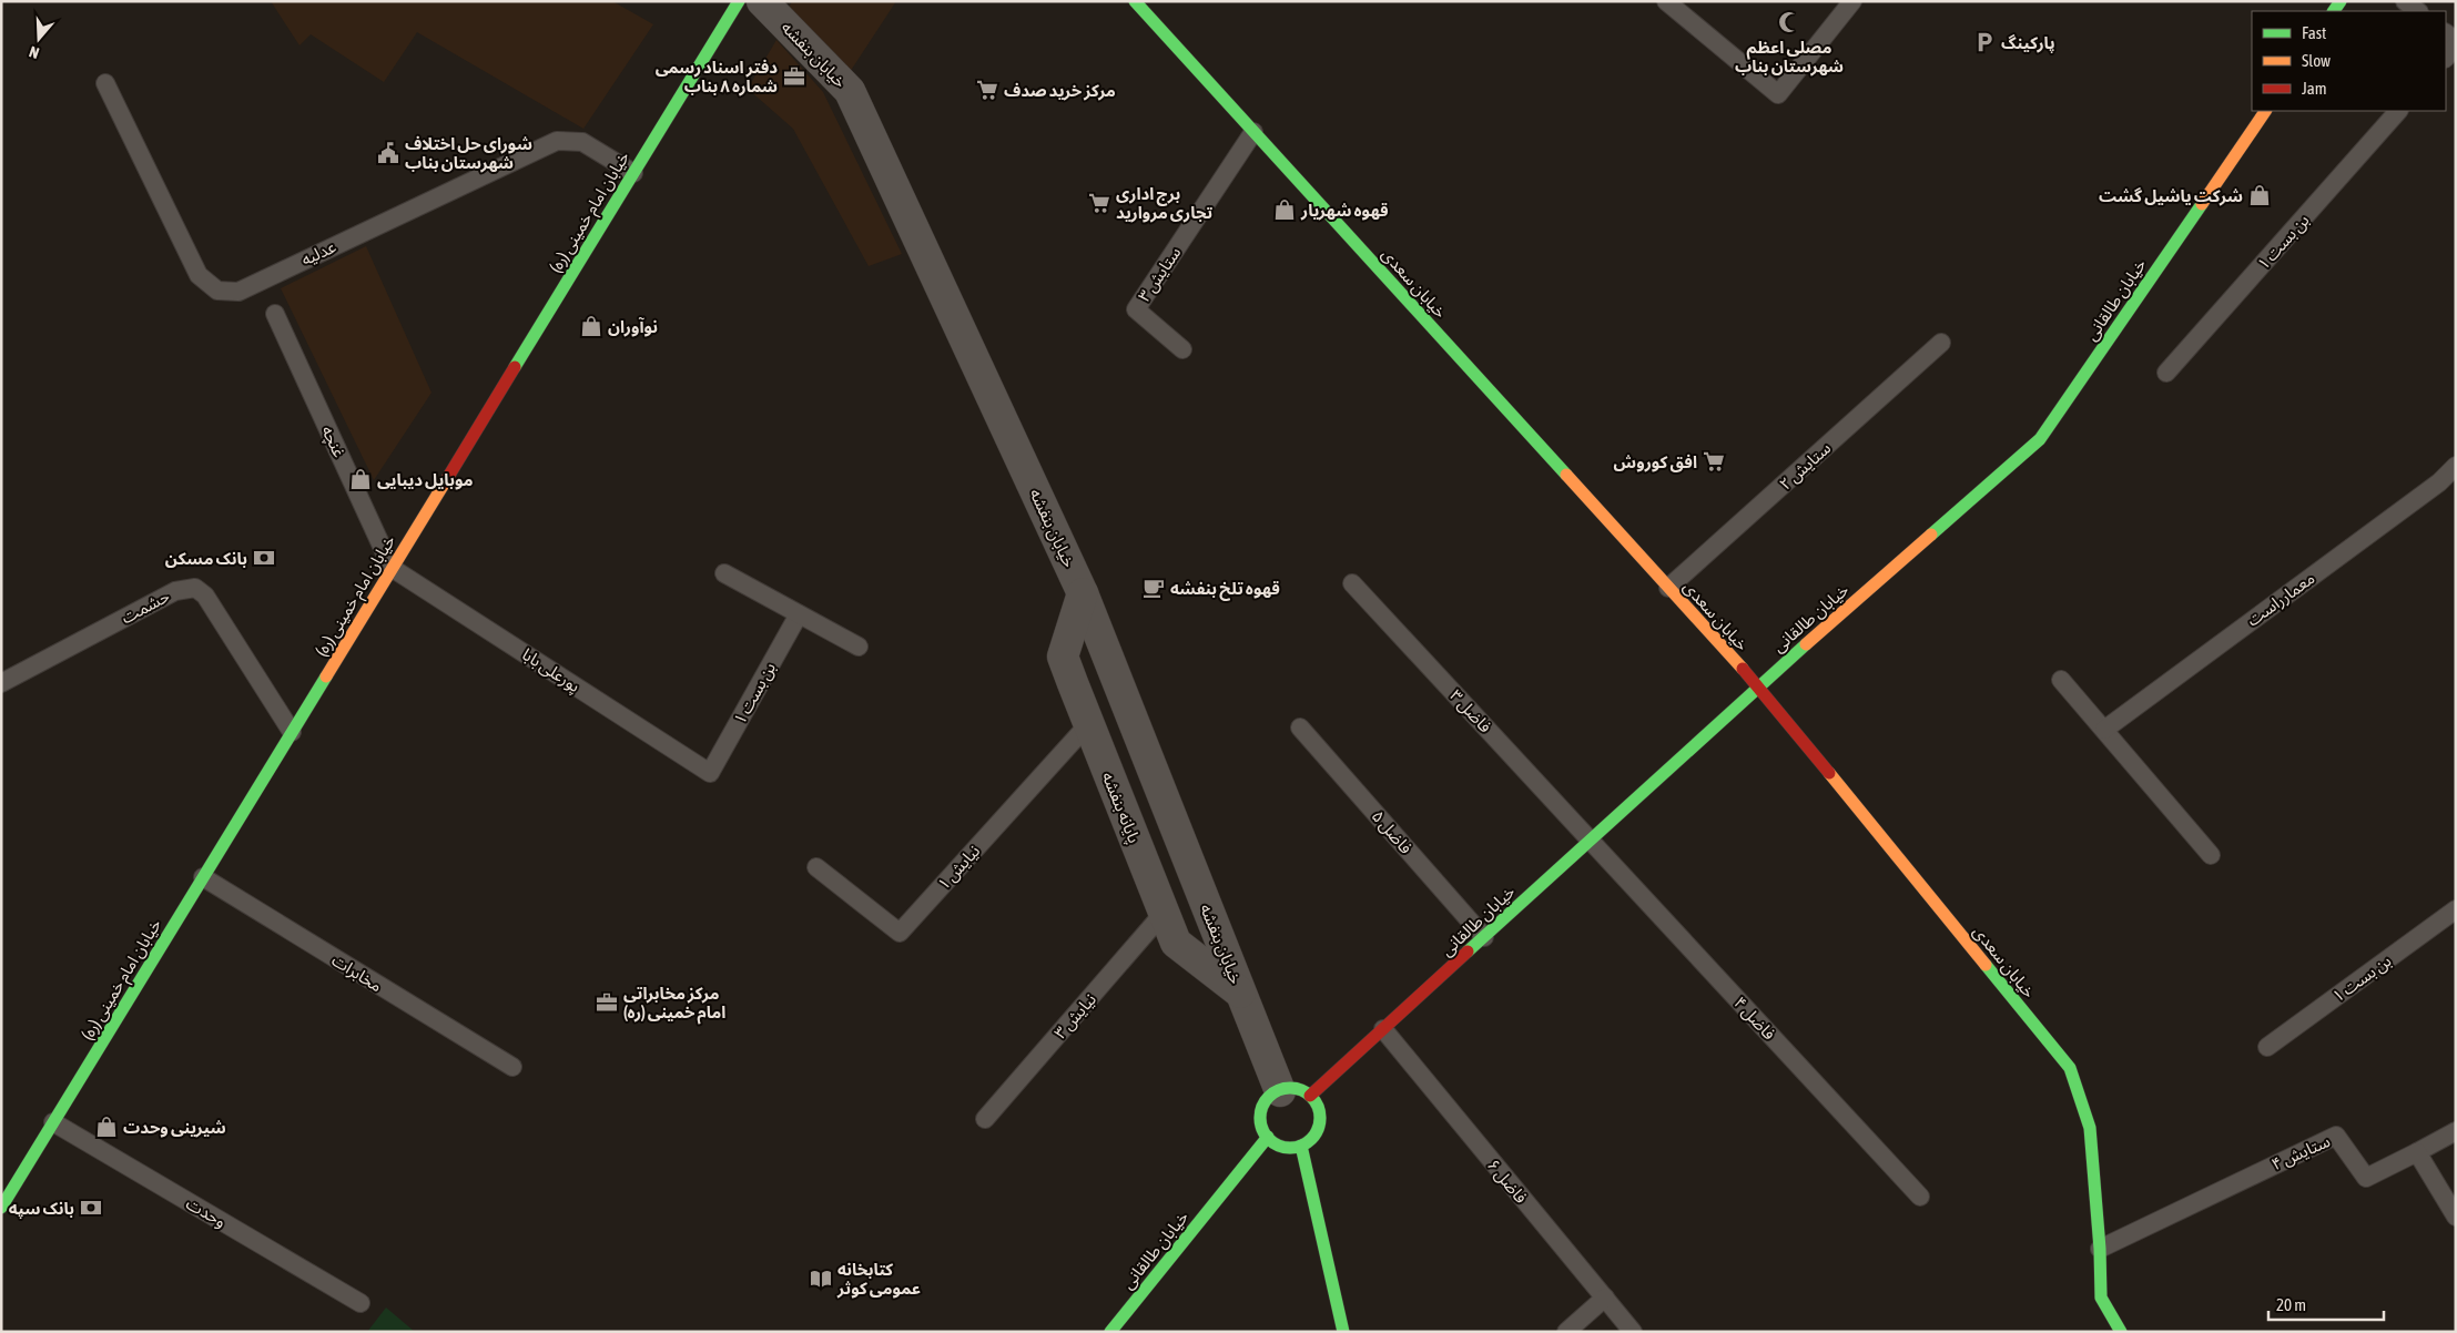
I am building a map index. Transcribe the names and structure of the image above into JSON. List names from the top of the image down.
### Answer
{
  "streets": {
    "main road": ["خیابان امام خمینی (ره)", "خیابان سعدی", "خیابان طالقانی"],
    "street": ["خیابان بنفشه", "پایانه بنفشه"],
    "lane": [
      "بن بست ۱",
      "عدلیه",
      "ستایش ۳",
      "غنچه",
      "ستایش ۲",
      "معمارراست",
      "حشمت",
      "پورعلی بابا",
      "فاضل ۳",
      "فاضل ۵",
      "نیایش ۱",
      "مخابرات",
      "نیایش ۳",
      "فاضل ۴",
      "ستایش ۴",
      "فاضل ۶",
      "وحدت"
    ]
  },
  "crossings": [
    ["خیابان بنفشه", "خیابان طالقانی"],
    ["خیابان بنفشه", "پایانه بنفشه"],
    ["خیابان امام خمینی (ره)", "عدلیه"],
    ["خیابان امام خمینی (ره)", "غنچه"],
    ["خیابان امام خمینی (ره)", "حشمت"],
    ["خیابان امام خمینی (ره)", "پورعلی بابا"],
    ["خیابان امام خمینی (ره)", "مخابرات"],
    ["خیابان امام خمینی (ره)", "وحدت"],
    ["بن بست ۱", "پورعلی بابا"],
    ["ستایش ۳", "خیابان سعدی"],
    ["خیابان سعدی", "خیابان طالقانی"],
    ["خیابان سعدی", "ستایش ۲"],
    ["خیابان سعدی", "ستایش ۴"],
    ["خیابان طالقانی", "فاضل ۳"],
    ["خیابان طالقانی", "فاضل ۵"],
    ["خیابان طالقانی", "فاضل ۴"],
    ["خیابان طالقانی", "فاضل ۶"],
    ["غنچه", "پورعلی بابا"],
    ["فاضل ۳", "فاضل ۴"],
    ["پایانه بنفشه", "نیایش ۱"],
    ["پایانه بنفشه", "نیایش ۳"]
  ],
  "places": {
    "mosque": ["مصلی اعظم شهرستان بناب"],
    "parking": ["پارکینگ"],
    "office": ["دفتر اسناد رسمی شماره ۸ بناب", "مرکز مخابراتی امام خمینی (ره)"],
    "supermarket": ["مرکز خرید صدف", "برج اداری تجاری مروارید", "افق کوروش"],
    "public building": ["شورای حل اختلاف شهرستان بناب"],
    "shop": [
      "شرکت یاشیل گشت",
      "قهوه شهریار",
      "نوآوران",
      "موبایل دیبایی",
      "شیرینی وحدت"
    ],
    "bank": ["بانک مسکن", "بانک سپه"],
    "cafe": ["قهوه تلخ بنفشه"],
    "library": ["کتابخانه عمومی کوثر"]
  },
  "legend": ["Fast", "Slow", "Jam"],
  "scale_bar": "20 m",
  "north": "bottom"
}
